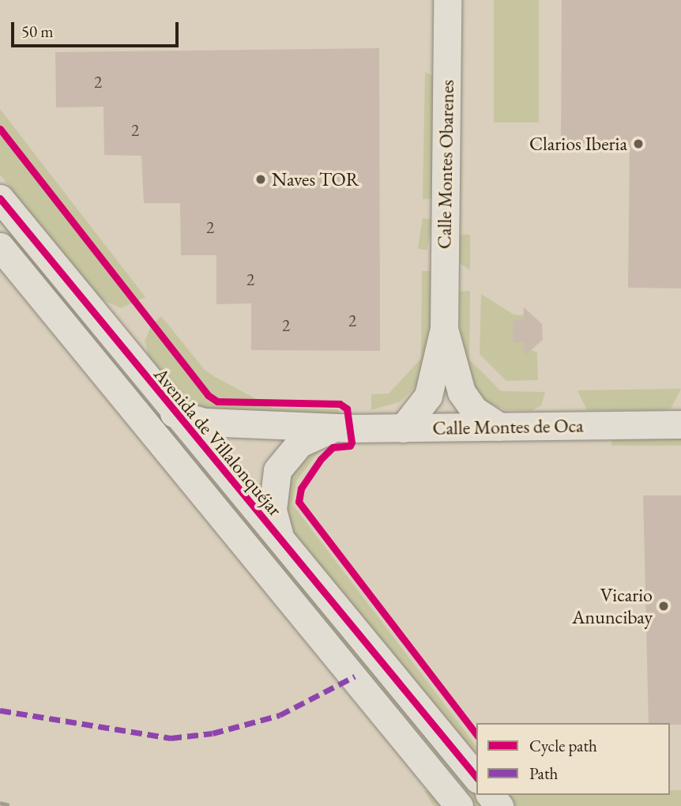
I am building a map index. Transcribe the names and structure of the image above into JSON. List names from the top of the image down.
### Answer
{
  "streets": {
    "street": ["Calle Montes Obarenes", "Calle Montes de Oca", "Avenida de Villalonquéjar"]
  },
  "crossings": [
    ["Calle Montes Obarenes", "Calle Montes de Oca"],
    ["Calle Montes de Oca", "Avenida de Villalonquéjar"]
  ],
  "places": ["Clarios Iberia", "Naves TOR", "Vicario Anuncibay"],
  "house_numbers": [
    "2",
    "2",
    "2",
    "2",
    "2",
    "2"
  ],
  "legend": ["Cycle path", "Path"],
  "scale_bar": "50 m"
}
